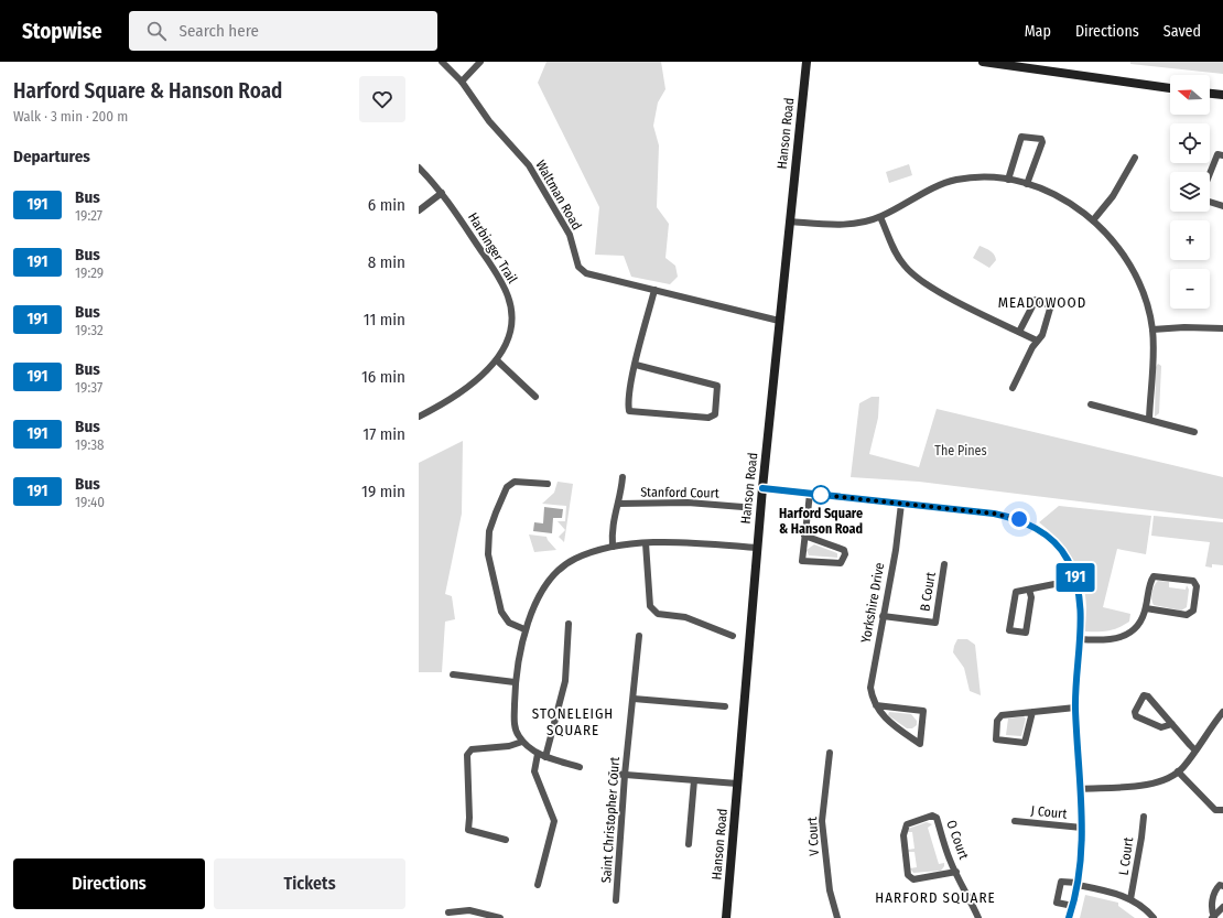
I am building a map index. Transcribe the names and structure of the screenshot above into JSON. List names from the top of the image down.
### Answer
{
  "streets": {
    "street": [
      "Hanson Road",
      "Waltman Road",
      "Harbinger Trail",
      "Stanford Court",
      "B Court",
      "Yorkshire Drive",
      "J Court",
      "Saint Christopher Court",
      "V Court",
      "O Court",
      "L Court"
    ]
  },
  "crossings": [
    ["Hanson Road", "Waltman Road"],
    ["B Court", "Yorkshire Drive"]
  ],
  "districts": ["MEADOWOOD", "STONELEIGH SQUARE", "HARFORD SQUARE"],
  "parks": ["The Pines"],
  "places": ["Harford Square & Hanson Road"],
  "lines": ["bus line 191"],
  "north": "left",
  "page": {
    "header": "Stopwise",
    "search": "Search here",
    "nav": ["Map", "Directions", "Saved"],
    "heading": [
      ["Harford Square & Hanson Road", "Walk · 3 min · 200 m"],
      "Departures"
    ],
    "on_map": "191",
    "map_buttons": ["+", "−"],
    "list": [
      {
        "mark": "191",
        "name": "Bus",
        "note": "19:27",
        "value": "6 min"
      },
      {
        "mark": "191",
        "name": "Bus",
        "note": "19:29",
        "value": "8 min"
      },
      {
        "mark": "191",
        "name": "Bus",
        "note": "19:32",
        "value": "11 min"
      },
      {
        "mark": "191",
        "name": "Bus",
        "note": "19:37",
        "value": "16 min"
      },
      {
        "mark": "191",
        "name": "Bus",
        "note": "19:38",
        "value": "17 min"
      },
      {
        "mark": "191",
        "name": "Bus",
        "note": "19:40",
        "value": "19 min"
      }
    ],
    "buttons": ["Directions", "Tickets"]
  }
}
